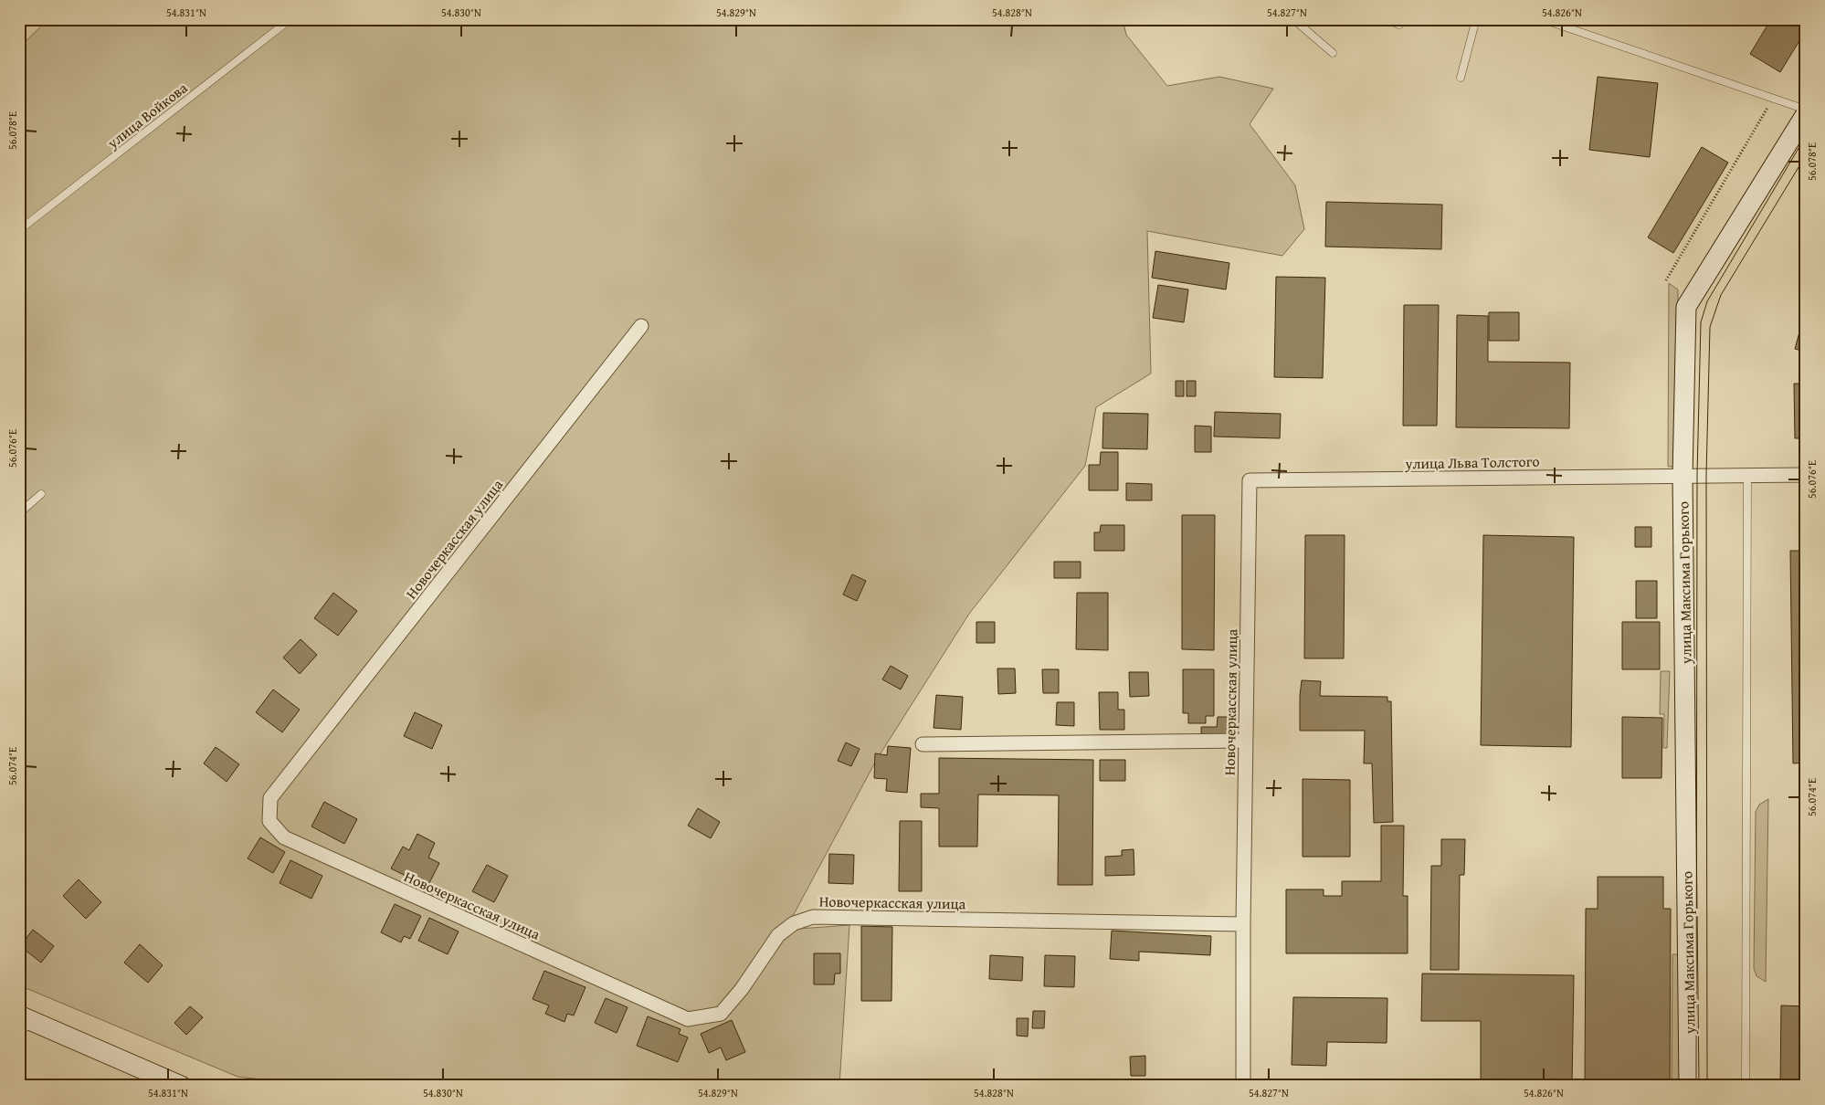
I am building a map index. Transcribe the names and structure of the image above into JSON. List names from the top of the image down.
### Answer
{
  "streets": {
    "street": ["улица Льва Толстого", "Новочеркасская улица", "улица Максима Горького"],
    "lane": ["улица Войкова"]
  },
  "crossings": [
    ["улица Льва Толстого", "Новочеркасская улица"],
    ["улица Льва Толстого", "улица Максима Горького"]
  ],
  "coordinates": [
    "54.831°N",
    "54.830°N",
    "54.829°N",
    "54.828°N",
    "54.827°N",
    "54.826°N",
    "56.078°E",
    "56.076°E",
    "56.074°E"
  ]
}
